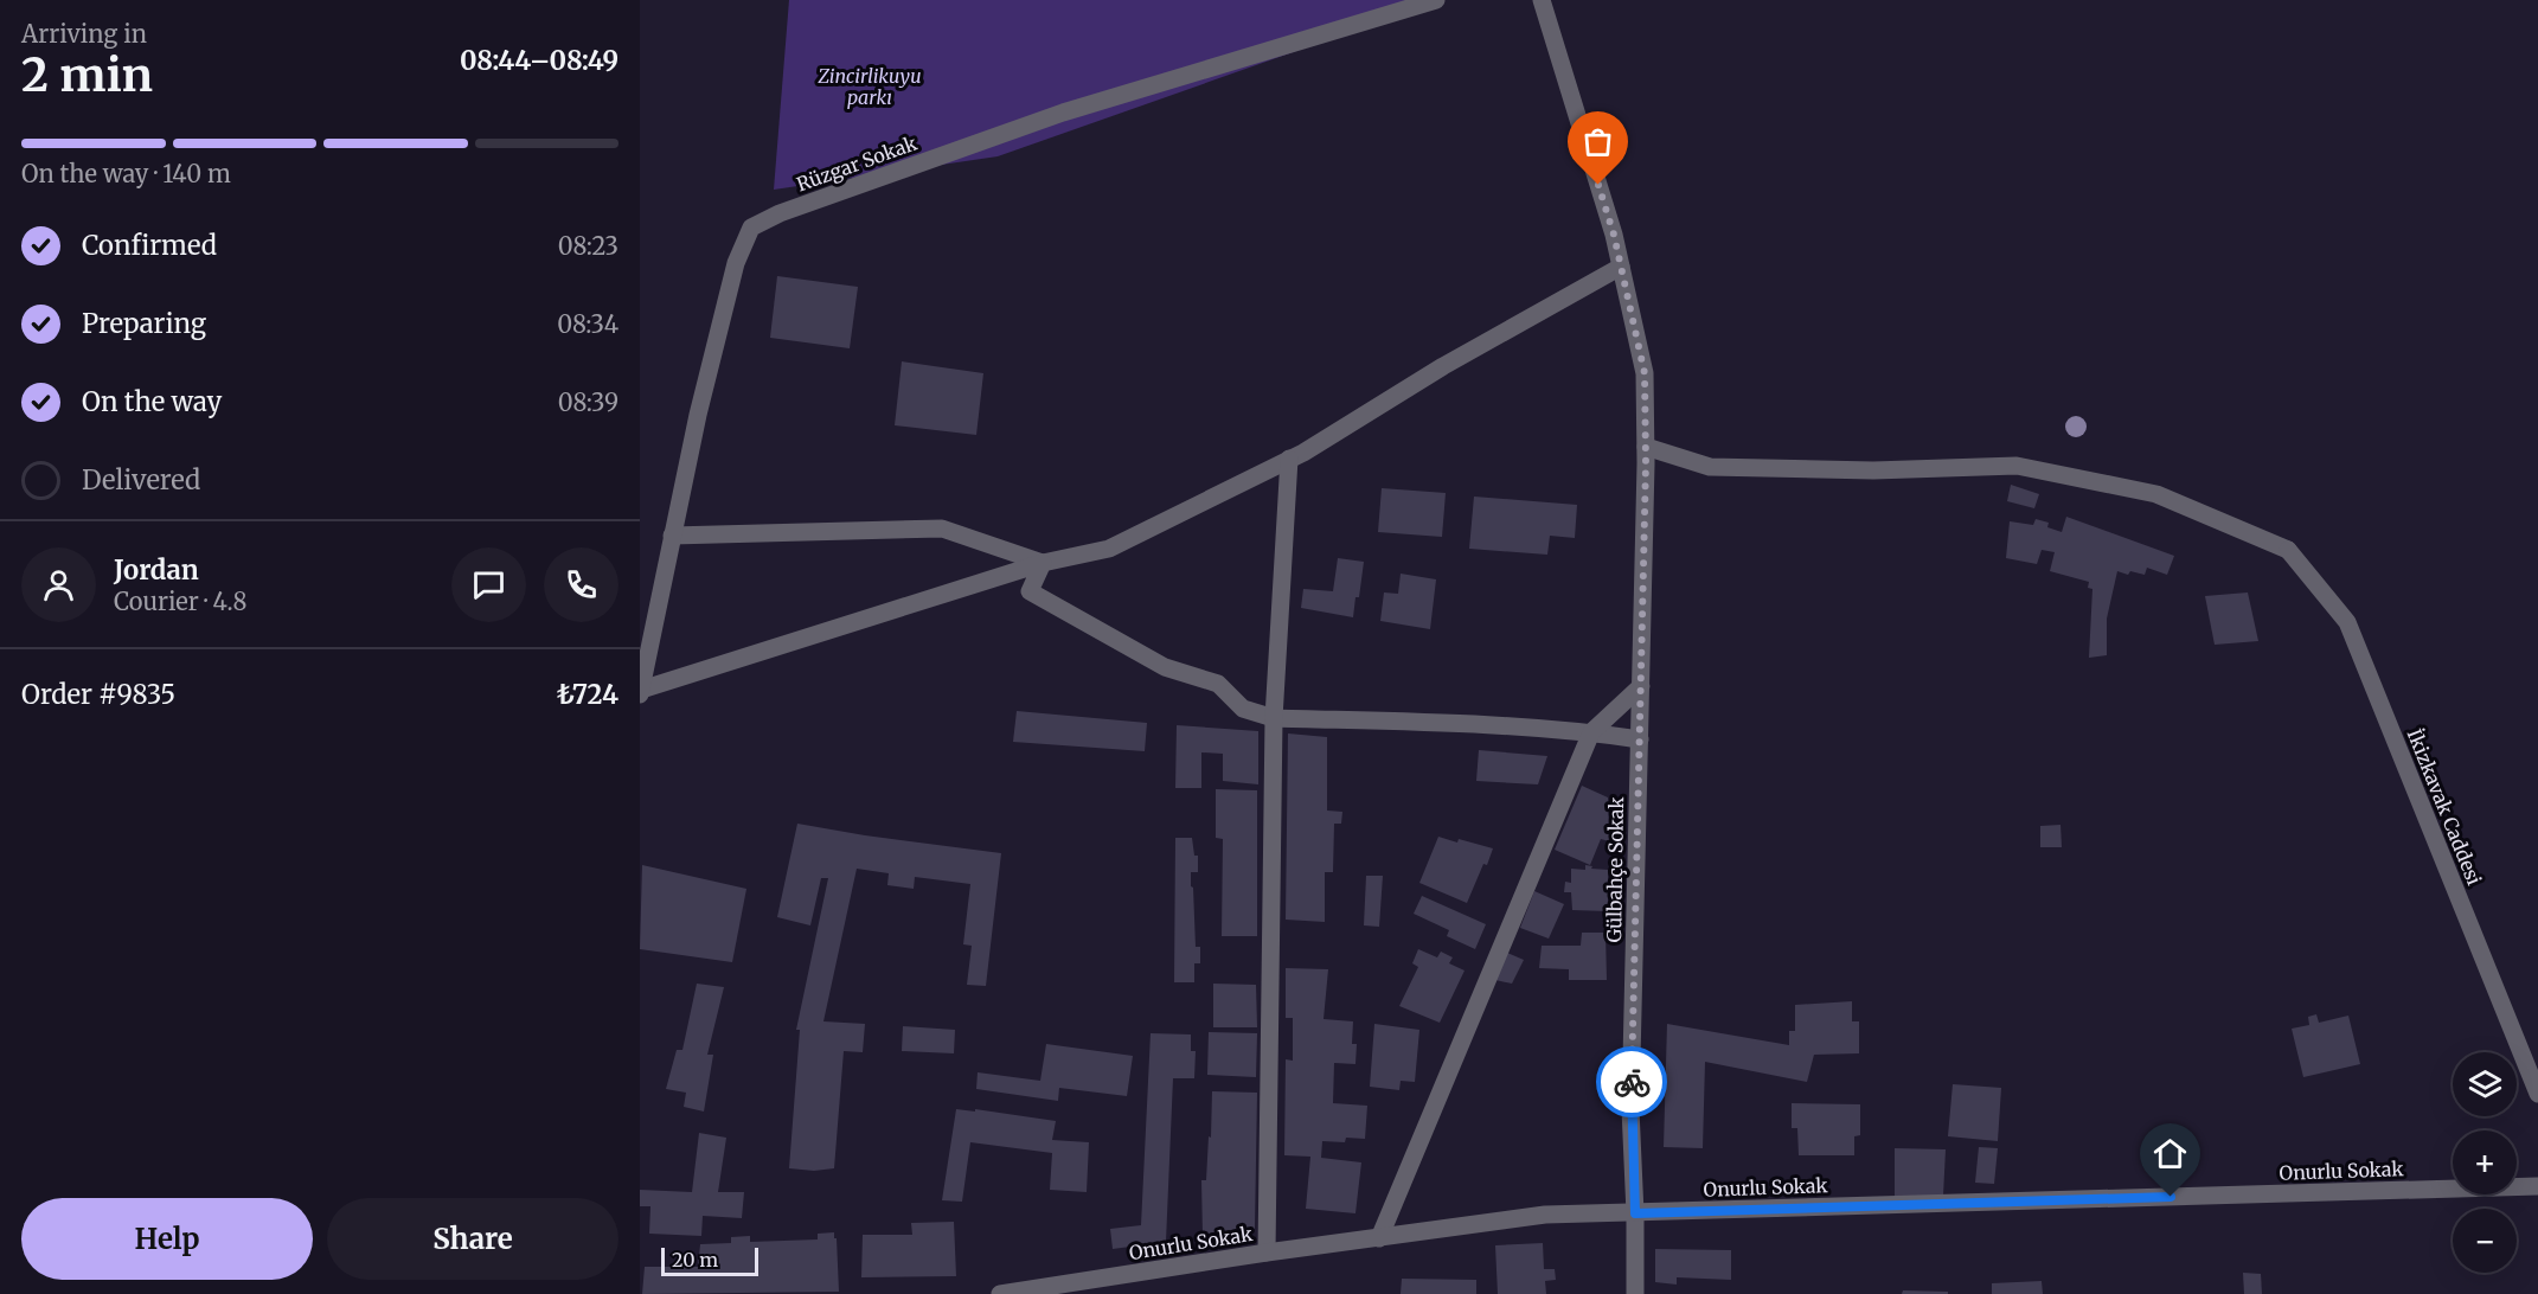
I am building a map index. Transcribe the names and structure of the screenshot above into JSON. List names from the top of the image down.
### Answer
{
  "streets": {
    "street": [
      "Rüzgar Sokak",
      "İkizkavak Caddesi",
      "Gülbahçe Sokak",
      "Onurlu Sokak"
    ]
  },
  "crossings": [
    ["İkizkavak Caddesi", "Gülbahçe Sokak"],
    ["Gülbahçe Sokak", "Onurlu Sokak"]
  ],
  "parks": ["Zincirlikuyu parkı"],
  "scale_bar": "20 m",
  "page": {
    "heading": ["2 min", "Arriving in", "08:44–08:49"],
    "panel": [
      "Jordan",
      "Courier · 4.8",
      "Order #9835",
      "₺724"
    ],
    "bar": "On the way · 140 m",
    "list": [
      ["Confirmed", "08:23"],
      ["Preparing", "08:34"],
      ["On the way", "08:39"],
      "Delivered"
    ],
    "map_buttons": ["+", "−"],
    "buttons": ["Help", "Share"],
    "scale": "20 m"
  }
}
